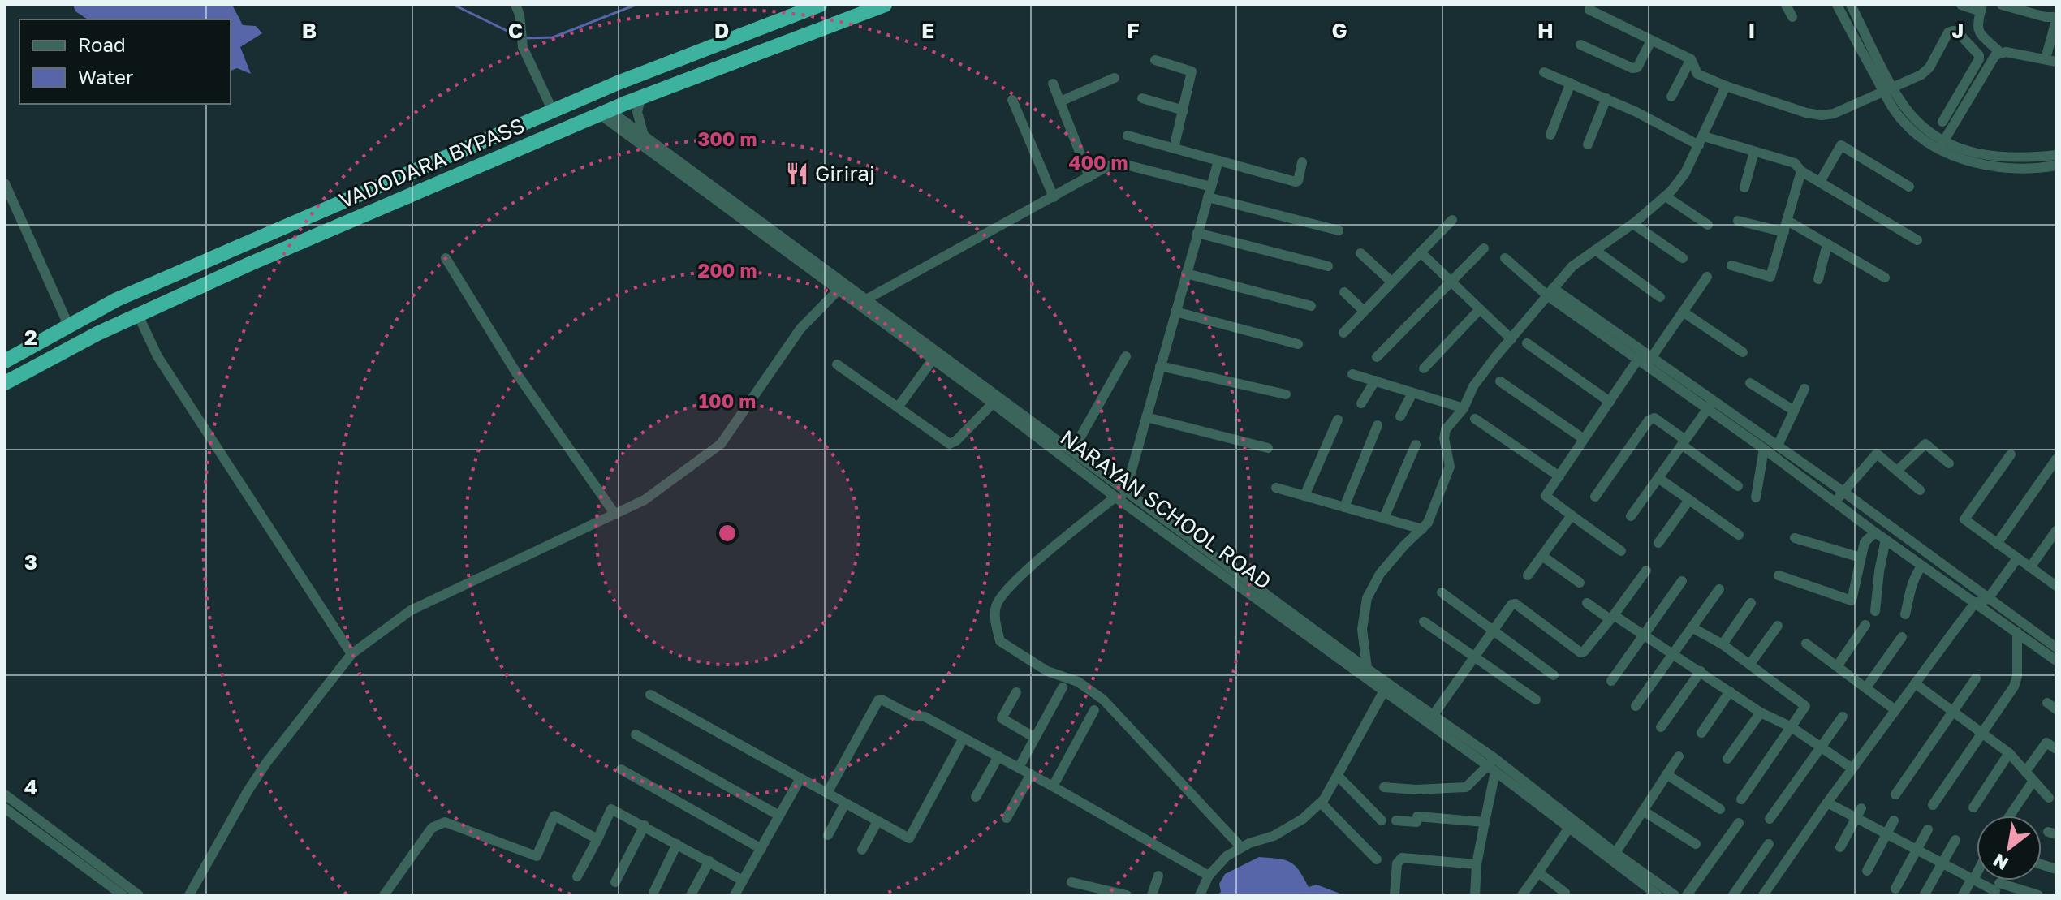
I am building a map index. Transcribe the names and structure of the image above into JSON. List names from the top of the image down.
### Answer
{
  "streets": {
    "highway": ["VADODARA BYPASS"],
    "street": ["NARAYAN SCHOOL ROAD"]
  },
  "crossings": [
    ["VADODARA BYPASS", "NARAYAN SCHOOL ROAD"]
  ],
  "places": {
    "restaurant": ["Giriraj"]
  },
  "legend": ["Road", "Water"],
  "north": "bottom left",
  "grid": {
    "columns": [
      "B",
      "C",
      "D",
      "E",
      "F",
      "G",
      "H",
      "I",
      "J"
    ],
    "rows": ["2", "3", "4"]
  },
  "rings": [
    "300 m",
    "400 m",
    "200 m",
    "100 m"
  ]
}
